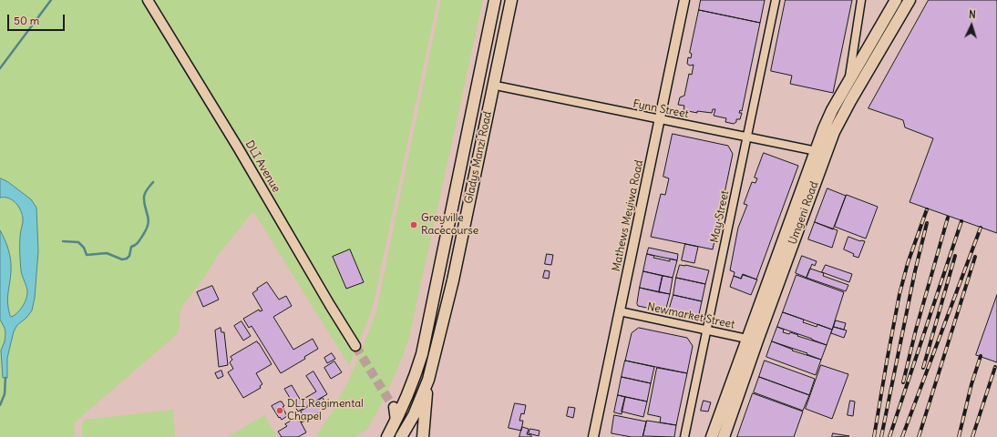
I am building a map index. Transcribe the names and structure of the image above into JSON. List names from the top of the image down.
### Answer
{
  "streets": {
    "main road": ["Gladys Manzi Road", "Umgeni Road"],
    "street": [
      "Fynn Street",
      "DLI Avenue",
      "Mathews Meyiwa Road",
      "May Street",
      "Newmarket Street"
    ]
  },
  "crossings": [
    ["Fynn Street", "Gladys Manzi Road"],
    ["Fynn Street", "Umgeni Road"],
    ["Fynn Street", "Mathews Meyiwa Road"],
    ["Fynn Street", "May Street"],
    ["Umgeni Road", "Newmarket Street"],
    ["Mathews Meyiwa Road", "Newmarket Street"],
    ["May Street", "Newmarket Street"]
  ],
  "places": ["Greyville Racecourse", "DLI Regimental Chapel"],
  "scale_bar": "50 m",
  "north": "top"
}
